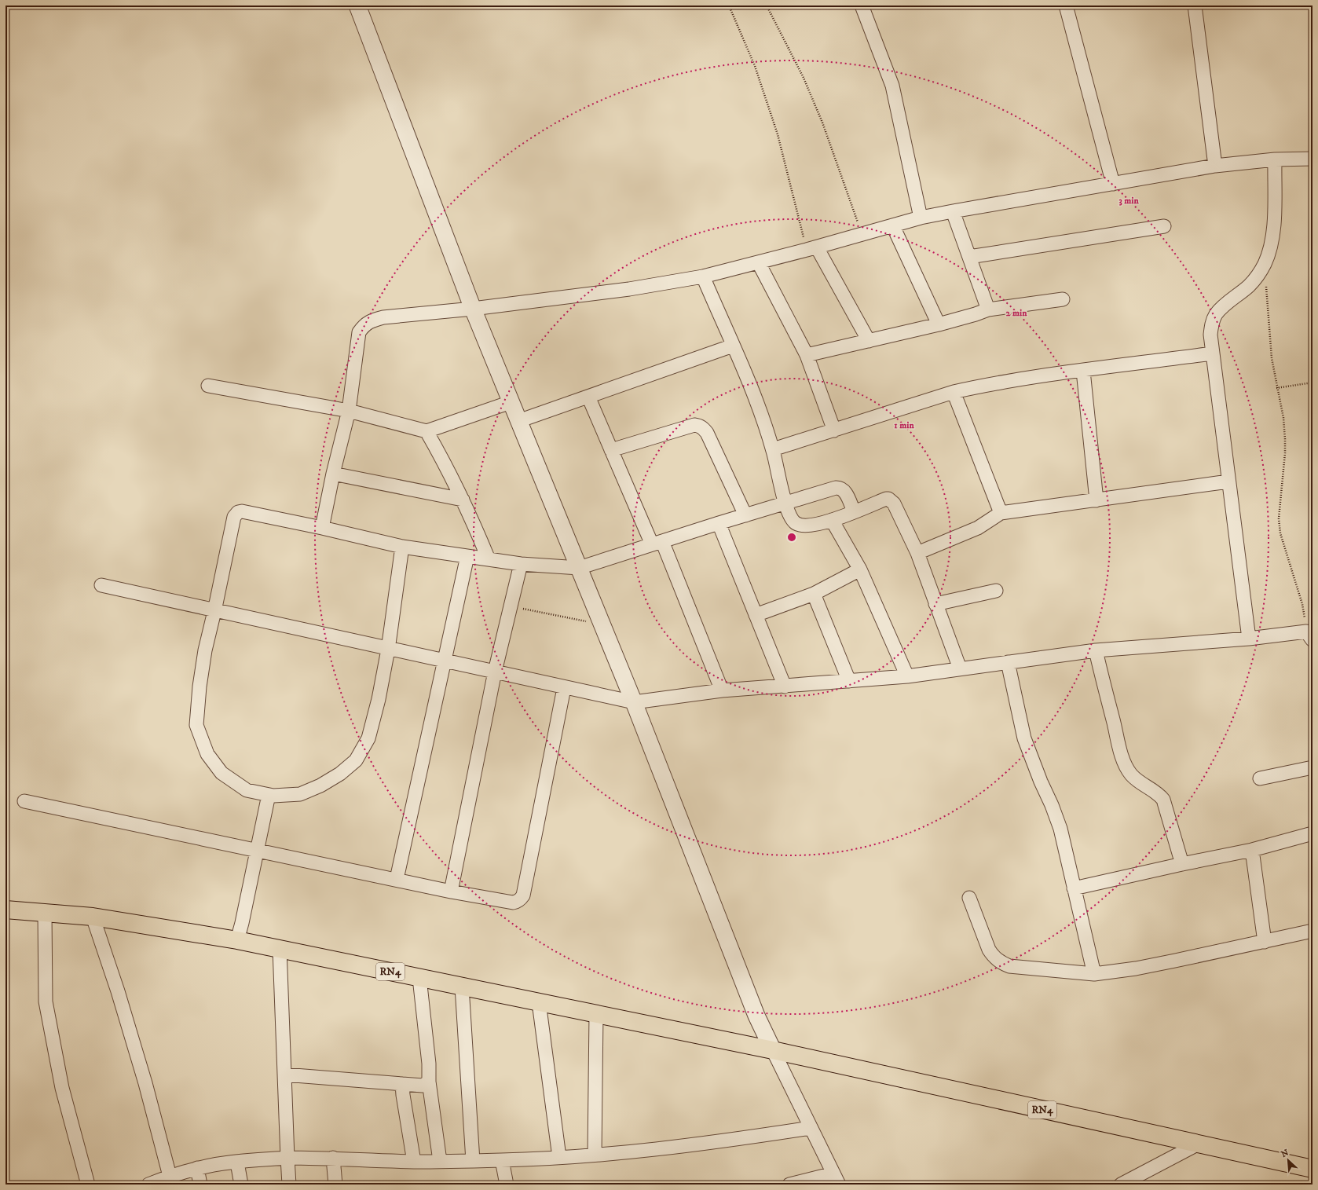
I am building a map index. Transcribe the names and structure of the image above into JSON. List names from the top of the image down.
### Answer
{
  "streets": {
    "main road": ["RN4"]
  },
  "north": "top left",
  "rings": ["3 min", "2 min", "1 min"]
}
